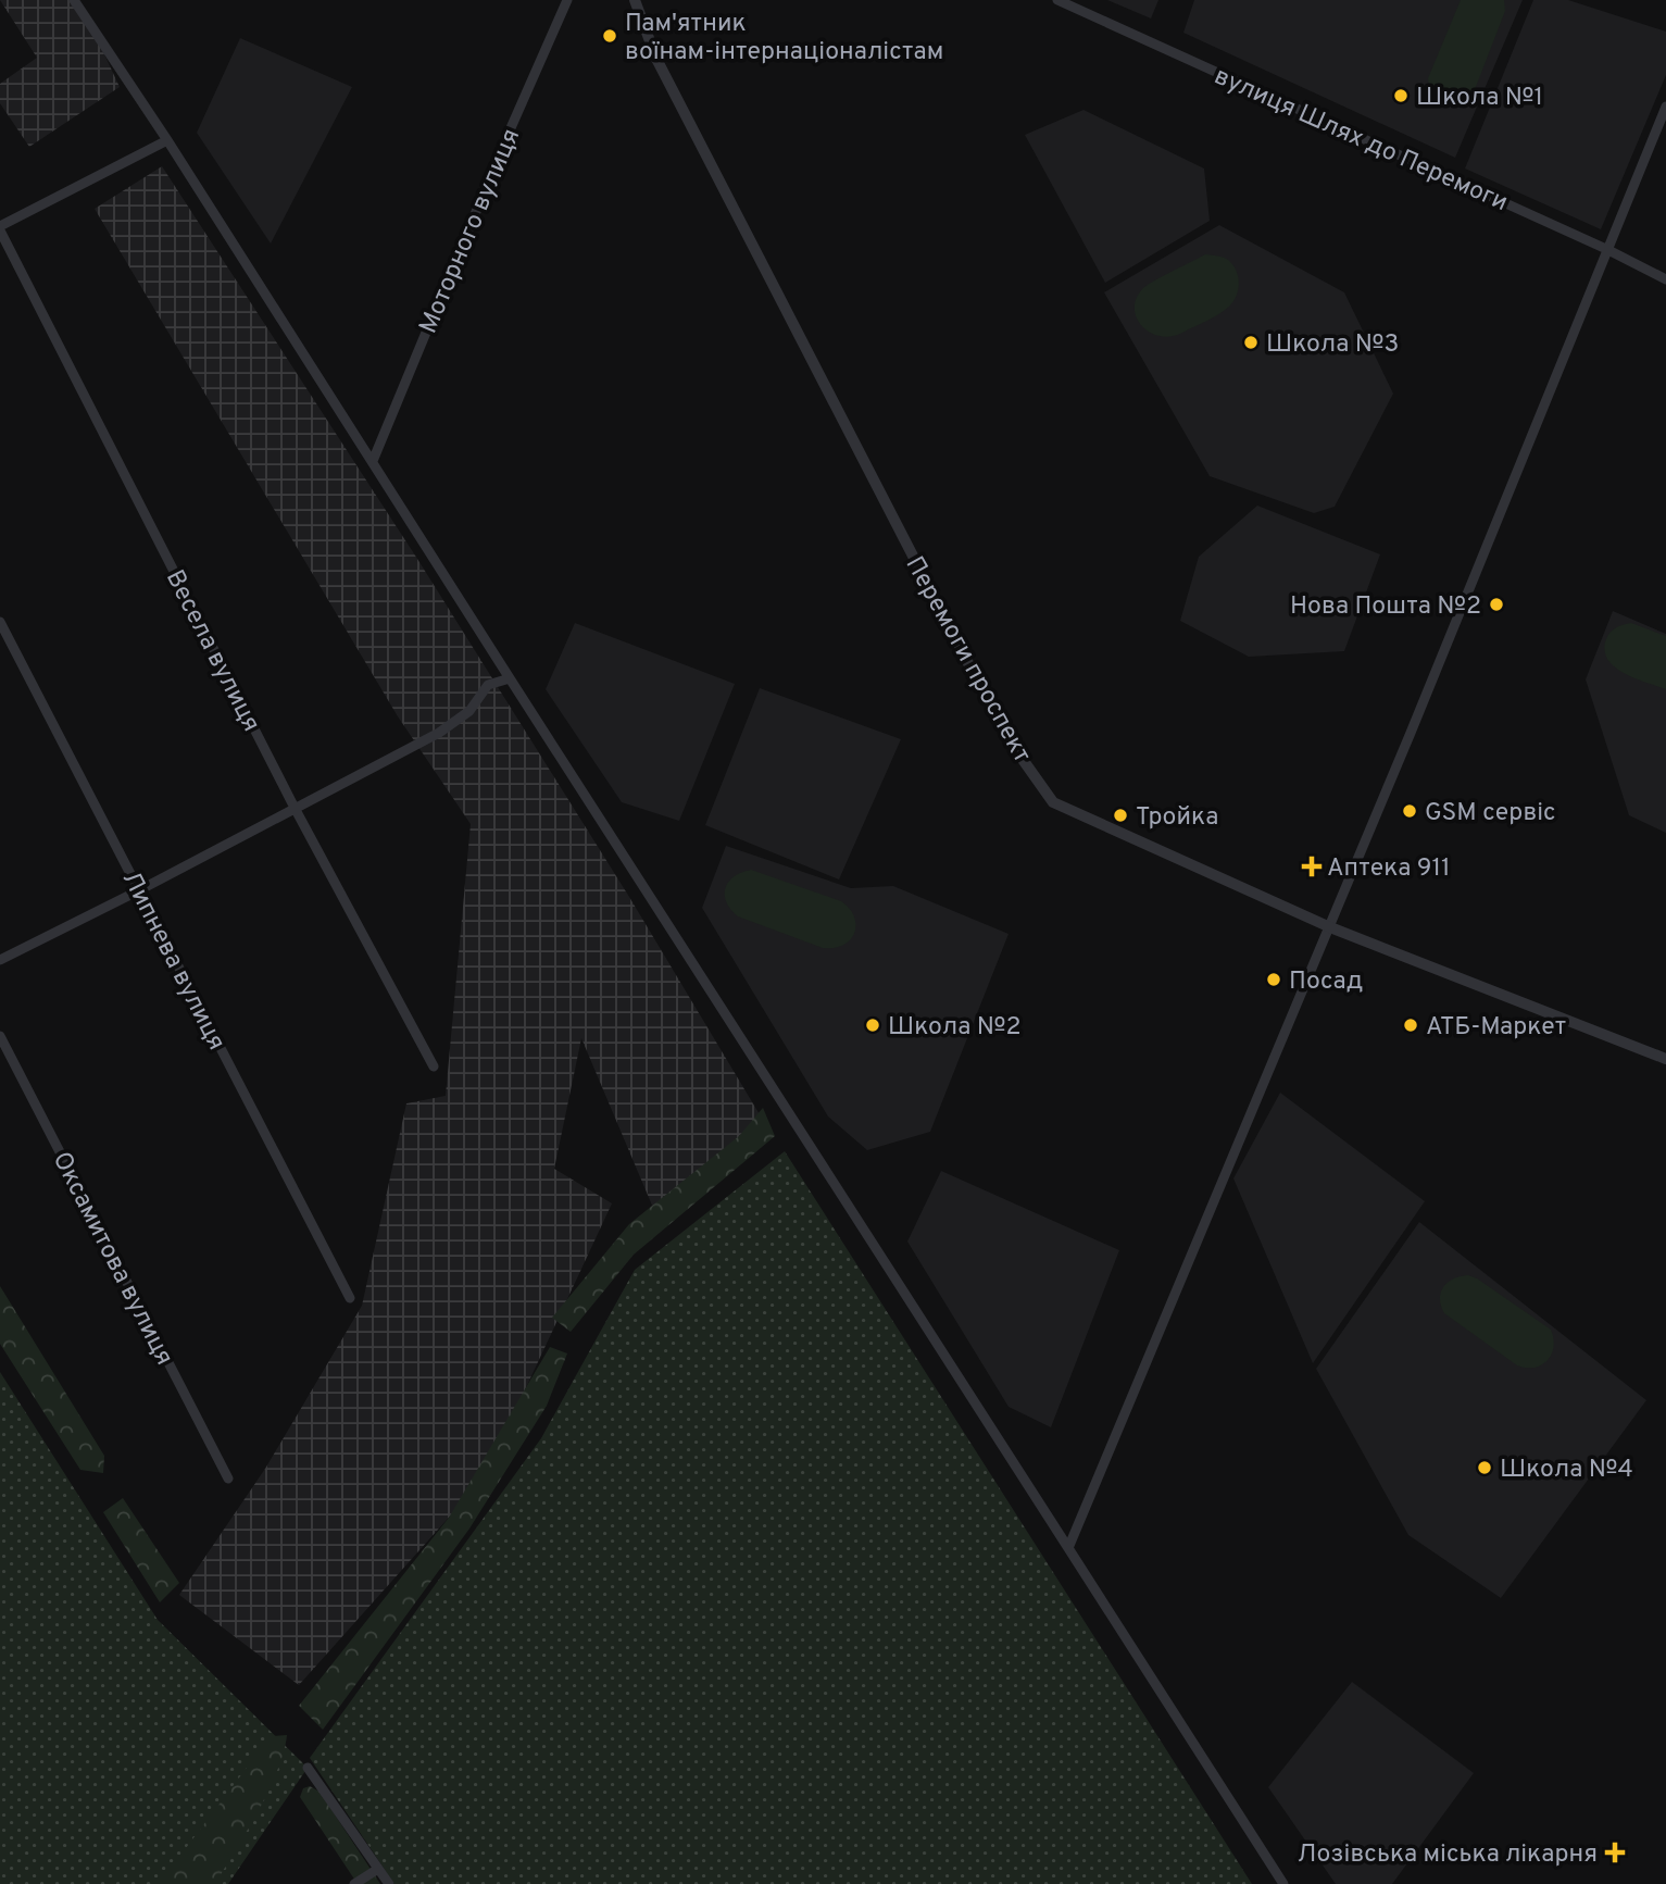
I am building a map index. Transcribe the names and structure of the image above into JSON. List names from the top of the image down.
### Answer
{
  "streets": {
    "street": [
      "вулиця Шлях до Перемоги",
      "Моторного вулиця",
      "Весела вулиця",
      "Перемоги проспект",
      "Липнева вулиця",
      "Оксамитова вулиця"
    ]
  },
  "places": {
    "other": [
      "Пам'ятник воїнам-інтернаціоналістам",
      "Школа №1",
      "Школа №3",
      "Нова Пошта №2",
      "GSM сервіс",
      "Тройка",
      "Посад",
      "Школа №2",
      "АТБ-Маркет",
      "Школа №4"
    ],
    "health": ["Аптека 911", "Лозівська міська лікарня"]
  }
}
